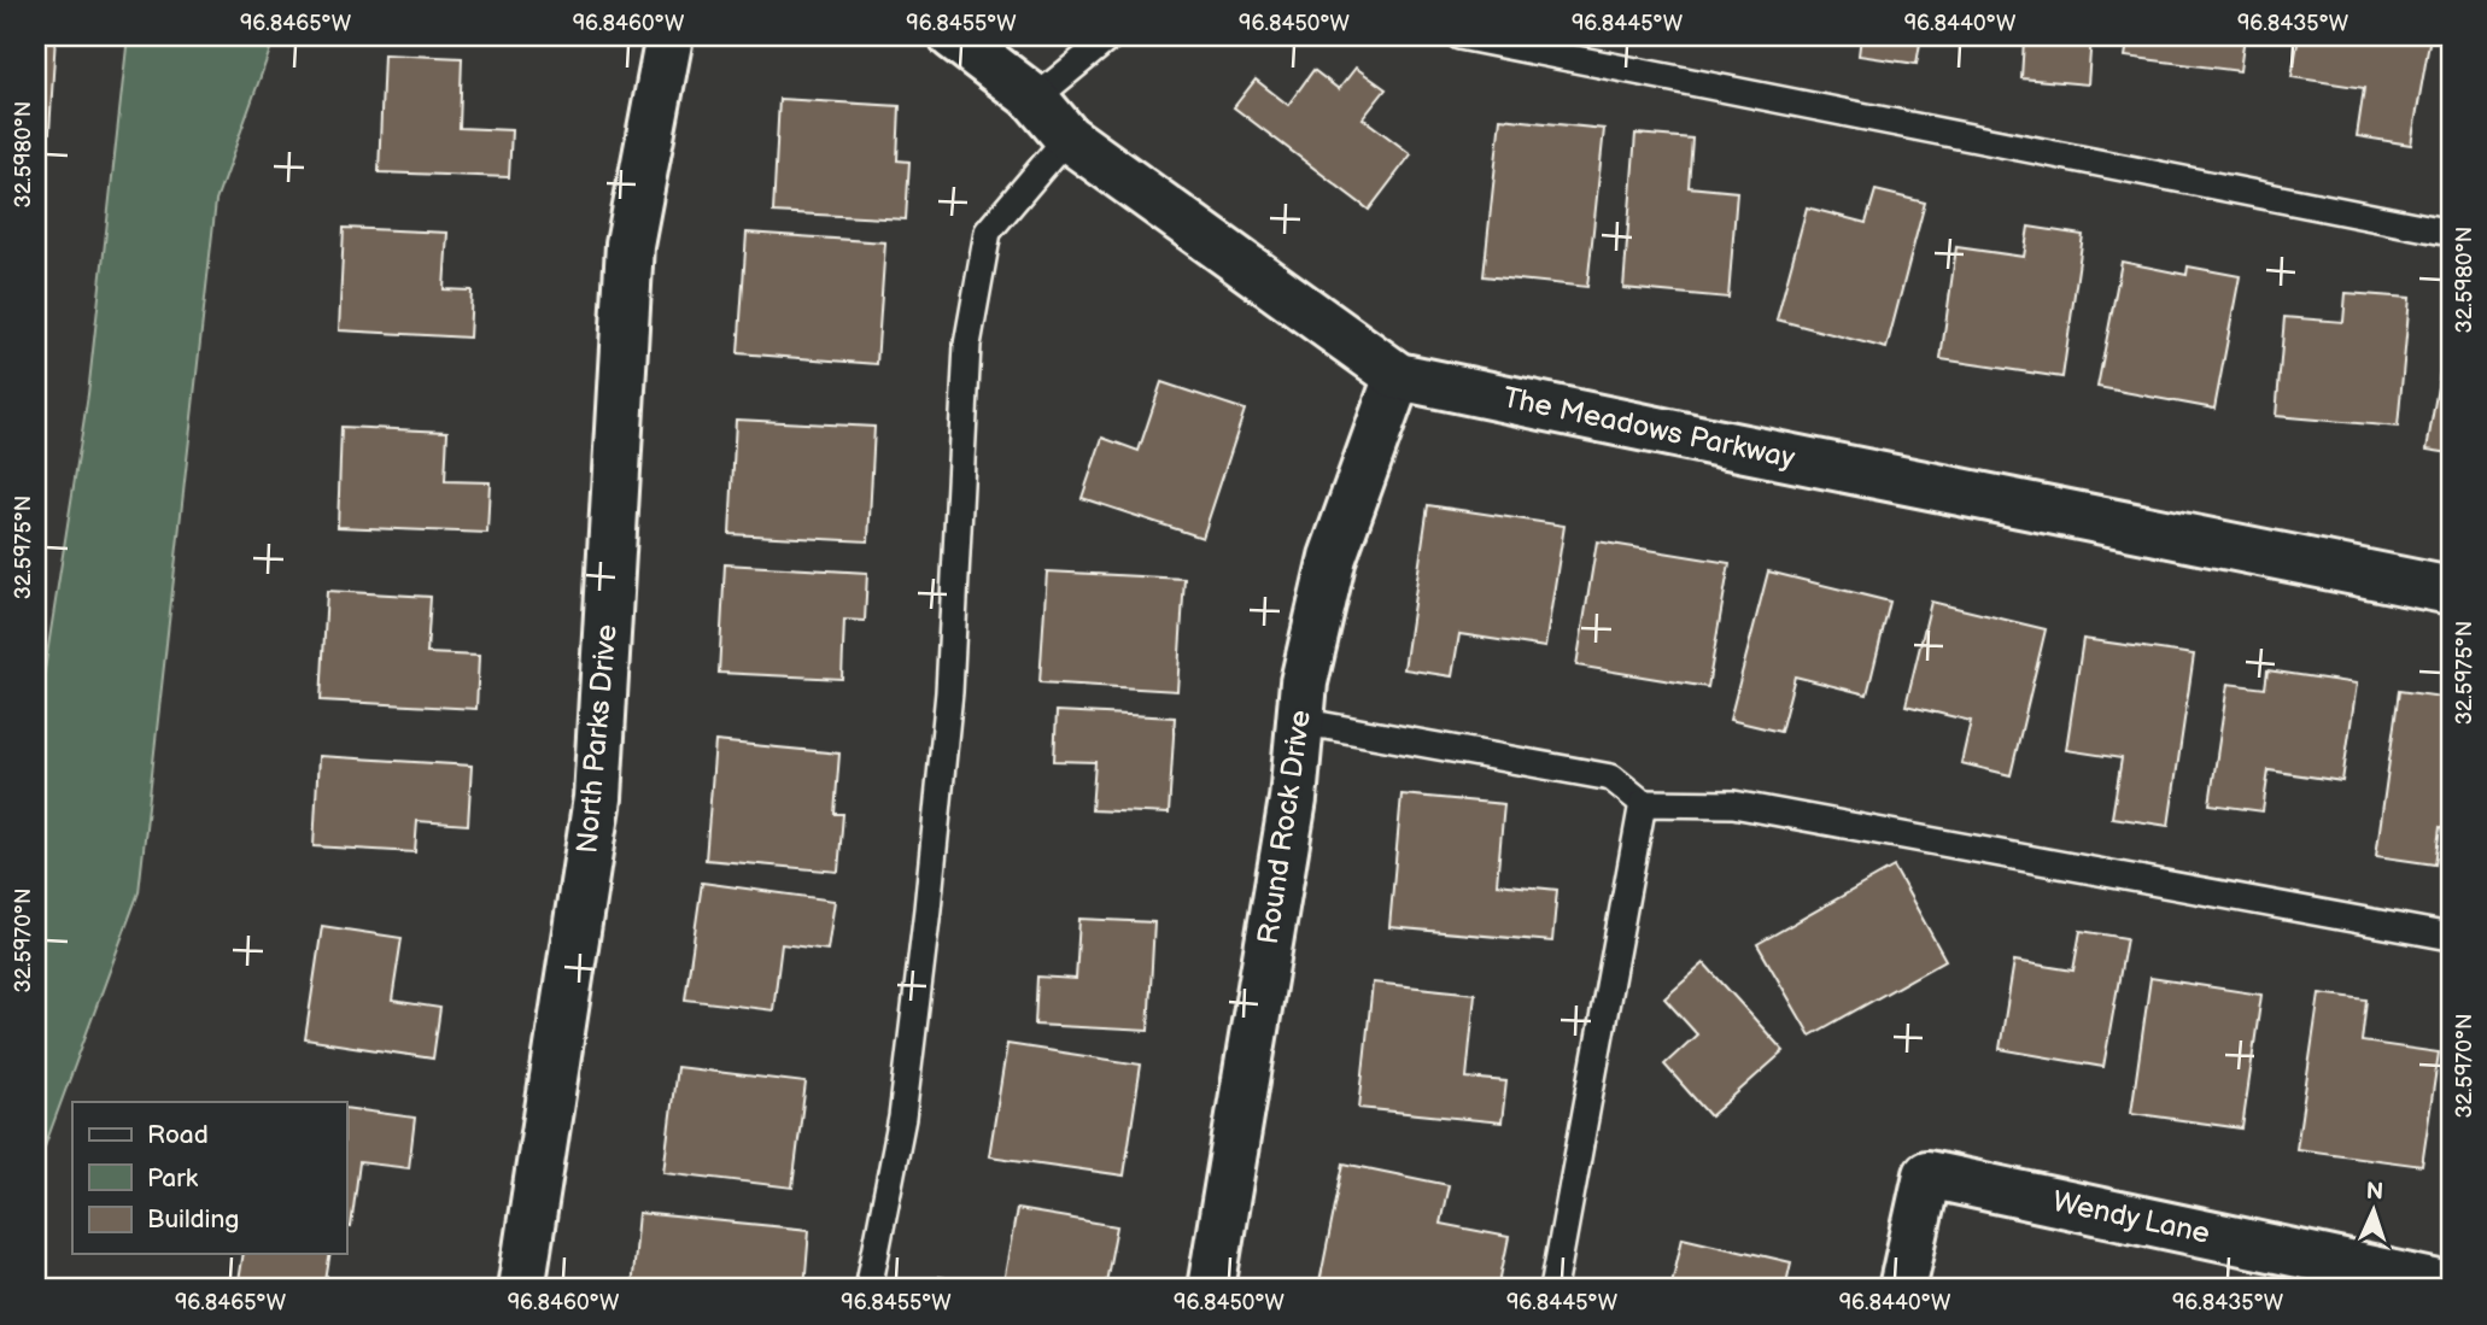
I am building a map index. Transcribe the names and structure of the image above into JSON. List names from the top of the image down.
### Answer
{
  "streets": {
    "street": [
      "The Meadows Parkway",
      "North Parks Drive",
      "Round Rock Drive",
      "Wendy Lane"
    ]
  },
  "crossings": [
    ["The Meadows Parkway", "Round Rock Drive"]
  ],
  "legend": ["Road", "Park", "Building"],
  "north": "top",
  "coordinates": [
    "96.8465°W",
    "96.8460°W",
    "96.8455°W",
    "96.8450°W",
    "96.8445°W",
    "96.8440°W",
    "96.8435°W",
    "32.5980°N",
    "32.5975°N",
    "32.5970°N"
  ]
}
